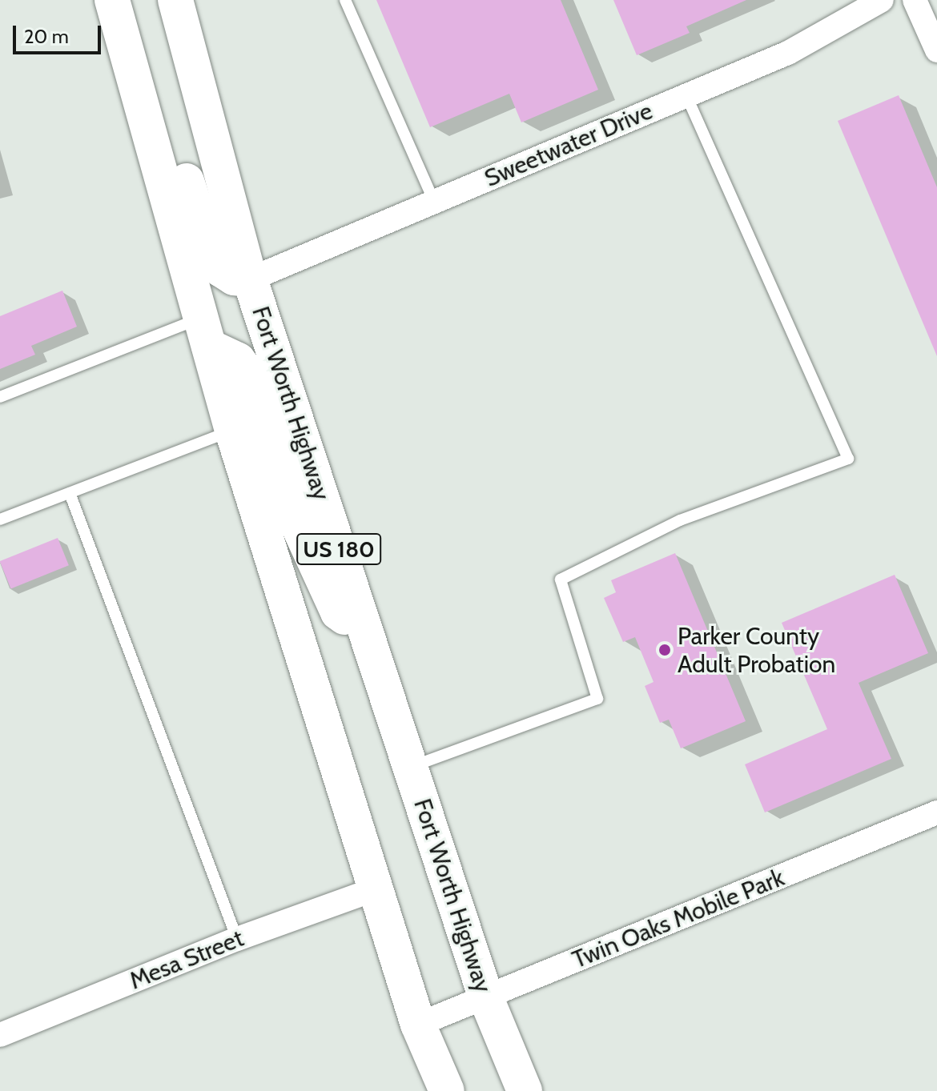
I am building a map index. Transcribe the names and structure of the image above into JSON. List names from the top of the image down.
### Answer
{
  "streets": {
    "main road": ["Fort Worth Highway", "US 180"],
    "street": ["Sweetwater Drive", "Twin Oaks Mobile Park", "Mesa Street"]
  },
  "crossings": [
    ["Sweetwater Drive", "Fort Worth Highway"],
    ["Fort Worth Highway", "Twin Oaks Mobile Park"],
    ["US 180", "Twin Oaks Mobile Park"],
    ["US 180", "Mesa Street"]
  ],
  "places": ["Parker County Adult Probation"],
  "scale_bar": "20 m"
}
